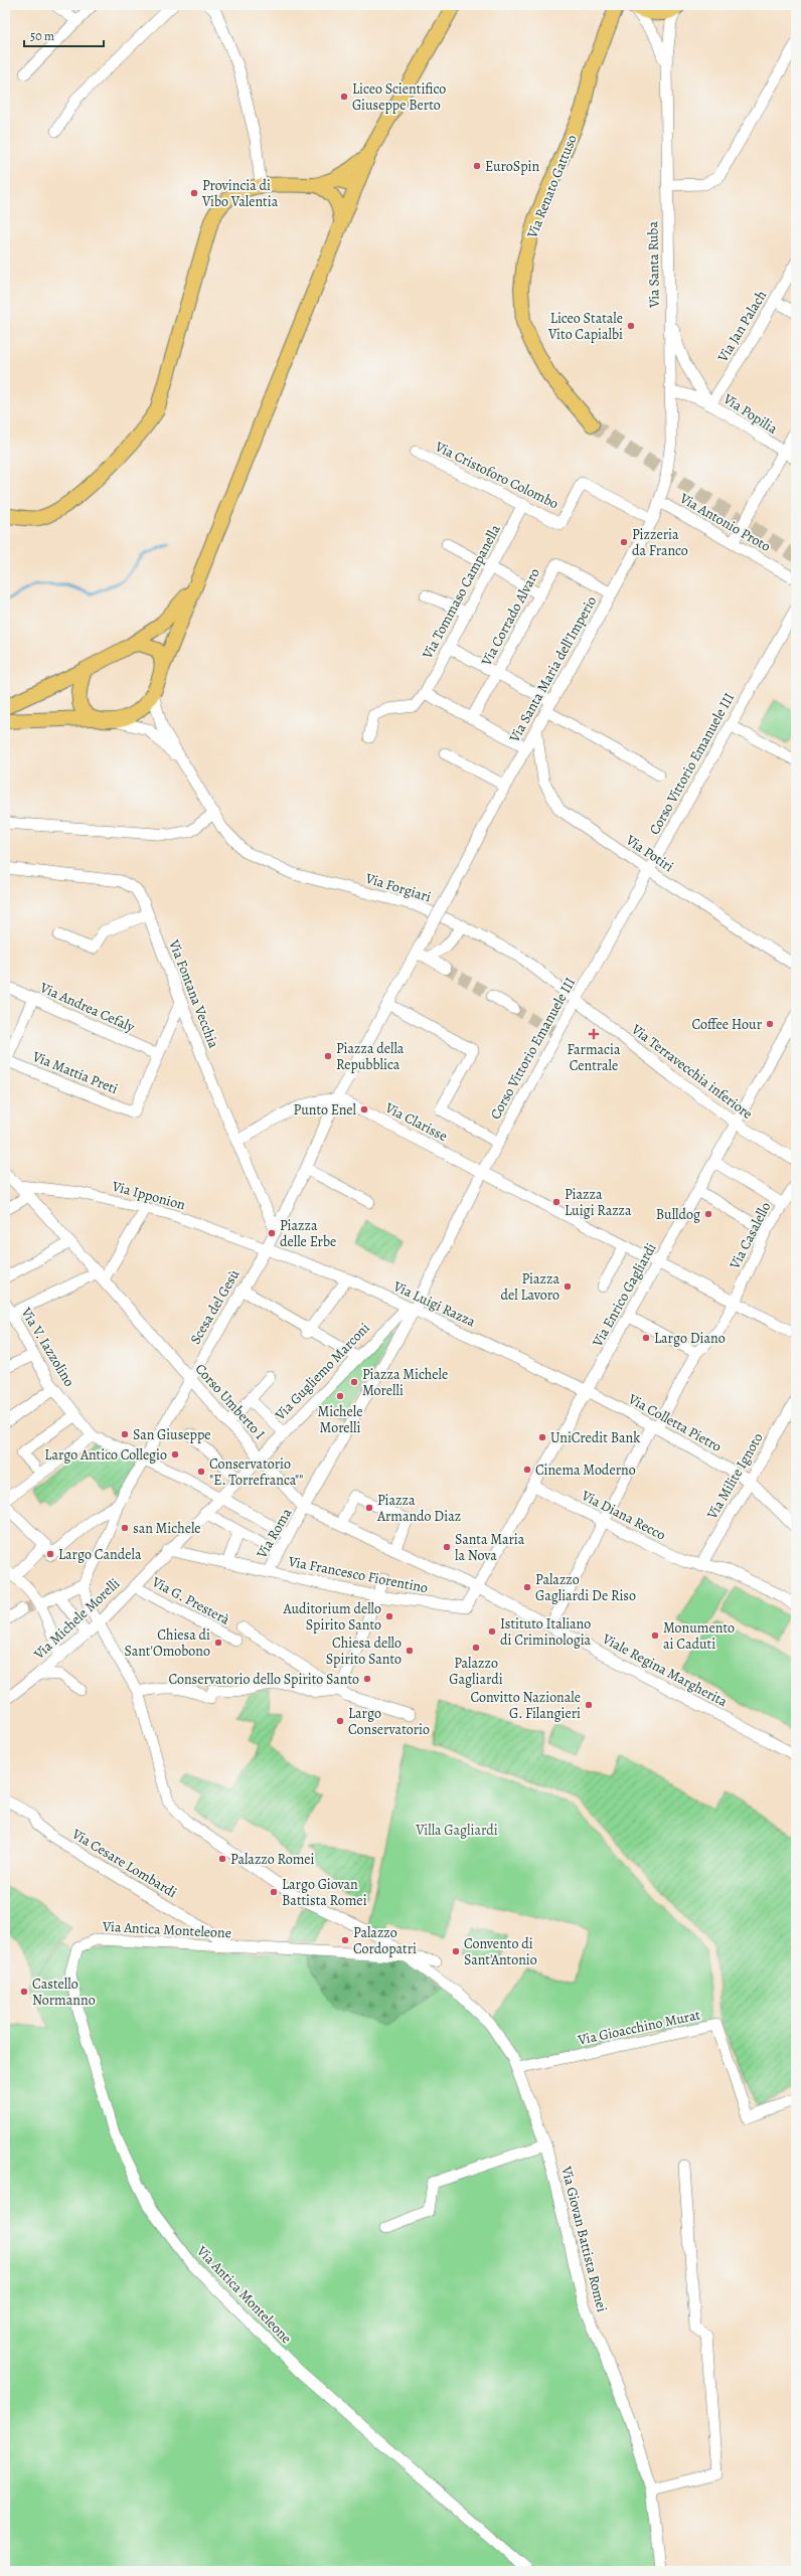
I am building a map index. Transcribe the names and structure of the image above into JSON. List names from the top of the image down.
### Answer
{
  "streets": {
    "main road": ["Via Renato Gattuso"],
    "street": [
      "Via Santa Ruba",
      "Via Jan Palach",
      "Via Popilia",
      "Via Cristoforo Colombo",
      "Via Antonio Proto",
      "Via Tommaso Campanella",
      "Via Corrado Alvaro",
      "Via Santa Maria dell'Imperio",
      "Corso Vittorio Emanuele III",
      "Via Potiri",
      "Via Forgiari",
      "Via Fontana Vecchia",
      "Via Andrea Cefaly",
      "Via Terravecchia inferiore",
      "Via Mattia Preti",
      "Via Clarisse",
      "Via Ipponion",
      "Via Casalello",
      "Via Enrico Gagliardi",
      "Via Luigi Razza",
      "Scesa del Gesù",
      "Via V. Iazzolino",
      "Via Gugliemo Marconi",
      "Corso Umberto I",
      "Via Colletta Pietro",
      "Via Milite Ignoto",
      "Via Diana Recco",
      "Via Roma",
      "Via Francesco Fiorentino",
      "Via G. Presterà",
      "Via Michele Morelli",
      "Viale Regina Margherita",
      "Via Cesare Lombardi",
      "Via Antica Monteleone",
      "Via Gioacchino Murat",
      "Via Giovan Battista Romei"
    ]
  },
  "crossings": [
    ["Via Santa Ruba", "Via Santa Maria dell'Imperio"],
    ["Via Jan Palach", "Via Popilia"],
    ["Via Cristoforo Colombo", "Via Tommaso Campanella"],
    ["Via Cristoforo Colombo", "Via Santa Maria dell'Imperio"],
    ["Via Antonio Proto", "Via Santa Maria dell'Imperio"],
    ["Via Corrado Alvaro", "Via Santa Maria dell'Imperio"],
    ["Via Santa Maria dell'Imperio", "Via Potiri"],
    ["Via Santa Maria dell'Imperio", "Via Clarisse"],
    ["Via Santa Maria dell'Imperio", "Scesa del Gesù"],
    ["Corso Vittorio Emanuele III", "Via Potiri"],
    ["Corso Vittorio Emanuele III", "Via Forgiari"],
    ["Corso Vittorio Emanuele III", "Via Terravecchia inferiore"],
    ["Corso Vittorio Emanuele III", "Via Clarisse"],
    ["Corso Vittorio Emanuele III", "Via Luigi Razza"],
    ["Corso Vittorio Emanuele III", "Via Gugliemo Marconi"],
    ["Corso Vittorio Emanuele III", "Corso Umberto I"],
    ["Corso Vittorio Emanuele III", "Via Roma"],
    ["Via Forgiari", "Via Terravecchia inferiore"],
    ["Via Fontana Vecchia", "Scesa del Gesù"],
    ["Via Andrea Cefaly", "Via Mattia Preti"],
    ["Via Terravecchia inferiore", "Via Enrico Gagliardi"],
    ["Via Clarisse", "Via Casalello"],
    ["Via Clarisse", "Via Enrico Gagliardi"],
    ["Via Clarisse", "Scesa del Gesù"],
    ["Via Ipponion", "Via Luigi Razza"],
    ["Via Ipponion", "Scesa del Gesù"],
    ["Via Ipponion", "Corso Umberto I"],
    ["Via Casalello", "Via Colletta Pietro"],
    ["Via Casalello", "Via Diana Recco"],
    ["Via Casalello", "Viale Regina Margherita"],
    ["Via Enrico Gagliardi", "Via Luigi Razza"],
    ["Via Enrico Gagliardi", "Corso Umberto I"],
    ["Via Enrico Gagliardi", "Via Colletta Pietro"],
    ["Via Enrico Gagliardi", "Via Diana Recco"],
    ["Via Enrico Gagliardi", "Via Francesco Fiorentino"],
    ["Via Enrico Gagliardi", "Viale Regina Margherita"],
    ["Via Luigi Razza", "Scesa del Gesù"],
    ["Via Luigi Razza", "Via Gugliemo Marconi"],
    ["Via Luigi Razza", "Via Colletta Pietro"],
    ["Scesa del Gesù", "Via V. Iazzolino"],
    ["Scesa del Gesù", "Corso Umberto I"],
    ["Scesa del Gesù", "Via Giovan Battista Romei"],
    ["Via V. Iazzolino", "Via Gugliemo Marconi"],
    ["Via V. Iazzolino", "Via Roma"],
    ["Via V. Iazzolino", "Via Michele Morelli"],
    ["Via Gugliemo Marconi", "Corso Umberto I"],
    ["Via Gugliemo Marconi", "Via Michele Morelli"],
    ["Corso Umberto I", "Via Roma"],
    ["Corso Umberto I", "Viale Regina Margherita"],
    ["Via Colletta Pietro", "Via Milite Ignoto"],
    ["Via Milite Ignoto", "Via Diana Recco"],
    ["Via Roma", "Via Francesco Fiorentino"],
    ["Via Francesco Fiorentino", "Via Michele Morelli"],
    ["Via G. Presterà", "Via Michele Morelli"],
    ["Via Michele Morelli", "Via Giovan Battista Romei"],
    ["Via Cesare Lombardi", "Via Antica Monteleone"],
    ["Via Antica Monteleone", "Via Giovan Battista Romei"],
    ["Via Gioacchino Murat", "Via Giovan Battista Romei"]
  ],
  "parks": ["Villa Gagliardi"],
  "places": {
    "other": [
      "Liceo Scientifico Giuseppe Berto",
      "EuroSpin",
      "Provincia di Vibo Valentia",
      "Liceo Statale Vito Capialbi",
      "Pizzeria da Franco",
      "Coffee Hour",
      "Piazza della Repubblica",
      "Punto Enel",
      "Piazza Luigi Razza",
      "Bulldog",
      "Piazza delle Erbe",
      "Piazza del Lavoro",
      "Largo Diano",
      "Piazza Michele Morelli",
      "Michele Morelli",
      "San Giuseppe",
      "UniCredit Bank",
      "Largo Antico Collegio",
      "Cinema Moderno",
      "Conservatorio \"E. Torrefranca\"\"",
      "Piazza Armando Diaz",
      "san Michele",
      "Santa Maria la Nova",
      "Largo Candela",
      "Palazzo Gagliardi De Riso",
      "Auditorium dello Spirito Santo",
      "Istituto Italiano di Criminologia",
      "Monumento ai Caduti",
      "Chiesa di Sant'Omobono",
      "Palazzo Gagliardi",
      "Chiesa dello Spirito Santo",
      "Conservatorio dello Spirito Santo",
      "Convitto Nazionale G. Filangieri",
      "Largo Conservatorio",
      "Palazzo Romei",
      "Largo Giovan Battista Romei",
      "Palazzo Cordopatri",
      "Convento di Sant'Antonio",
      "Castello Normanno"
    ],
    "health": ["Farmacia Centrale"]
  },
  "scale_bar": "50 m"
}
